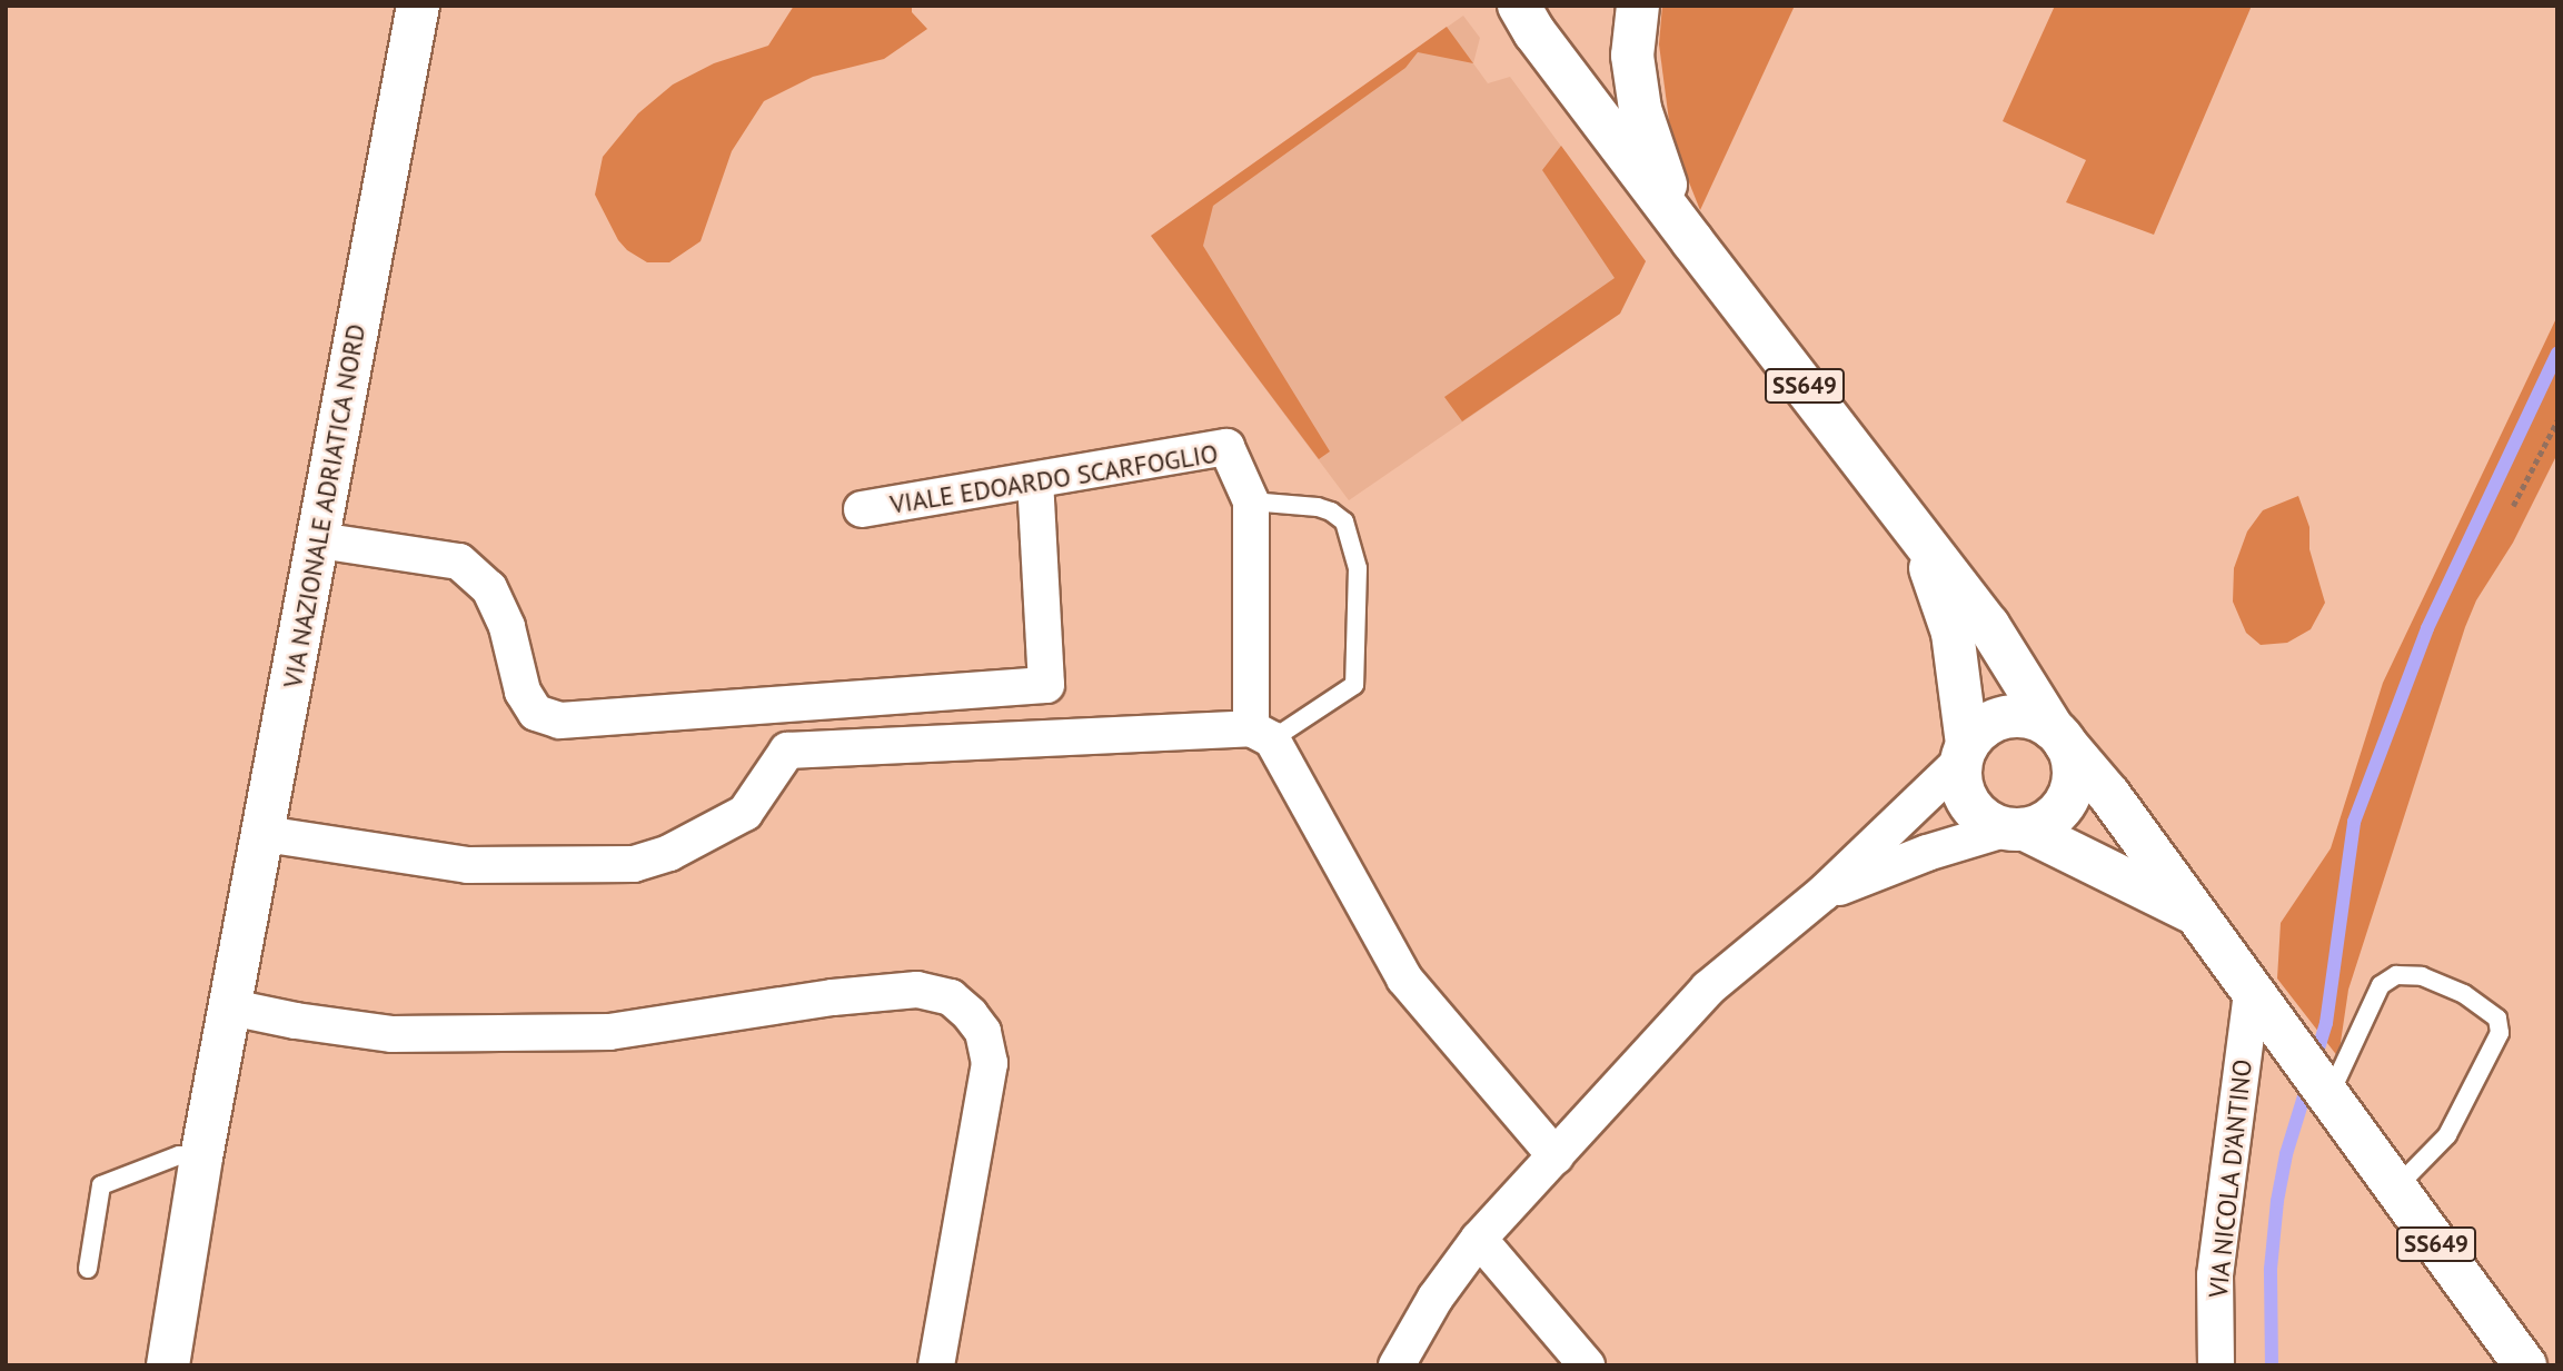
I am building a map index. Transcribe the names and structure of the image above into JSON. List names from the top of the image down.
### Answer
{
  "streets": {
    "main road": ["SS649", "VIA NAZIONALE ADRIATICA NORD"],
    "street": ["VIALE EDOARDO SCARFOGLIO", "VIA NICOLA D'ANTINO"]
  },
  "crossings": [
    ["SS649", "VIA NICOLA D'ANTINO"]
  ]
}
